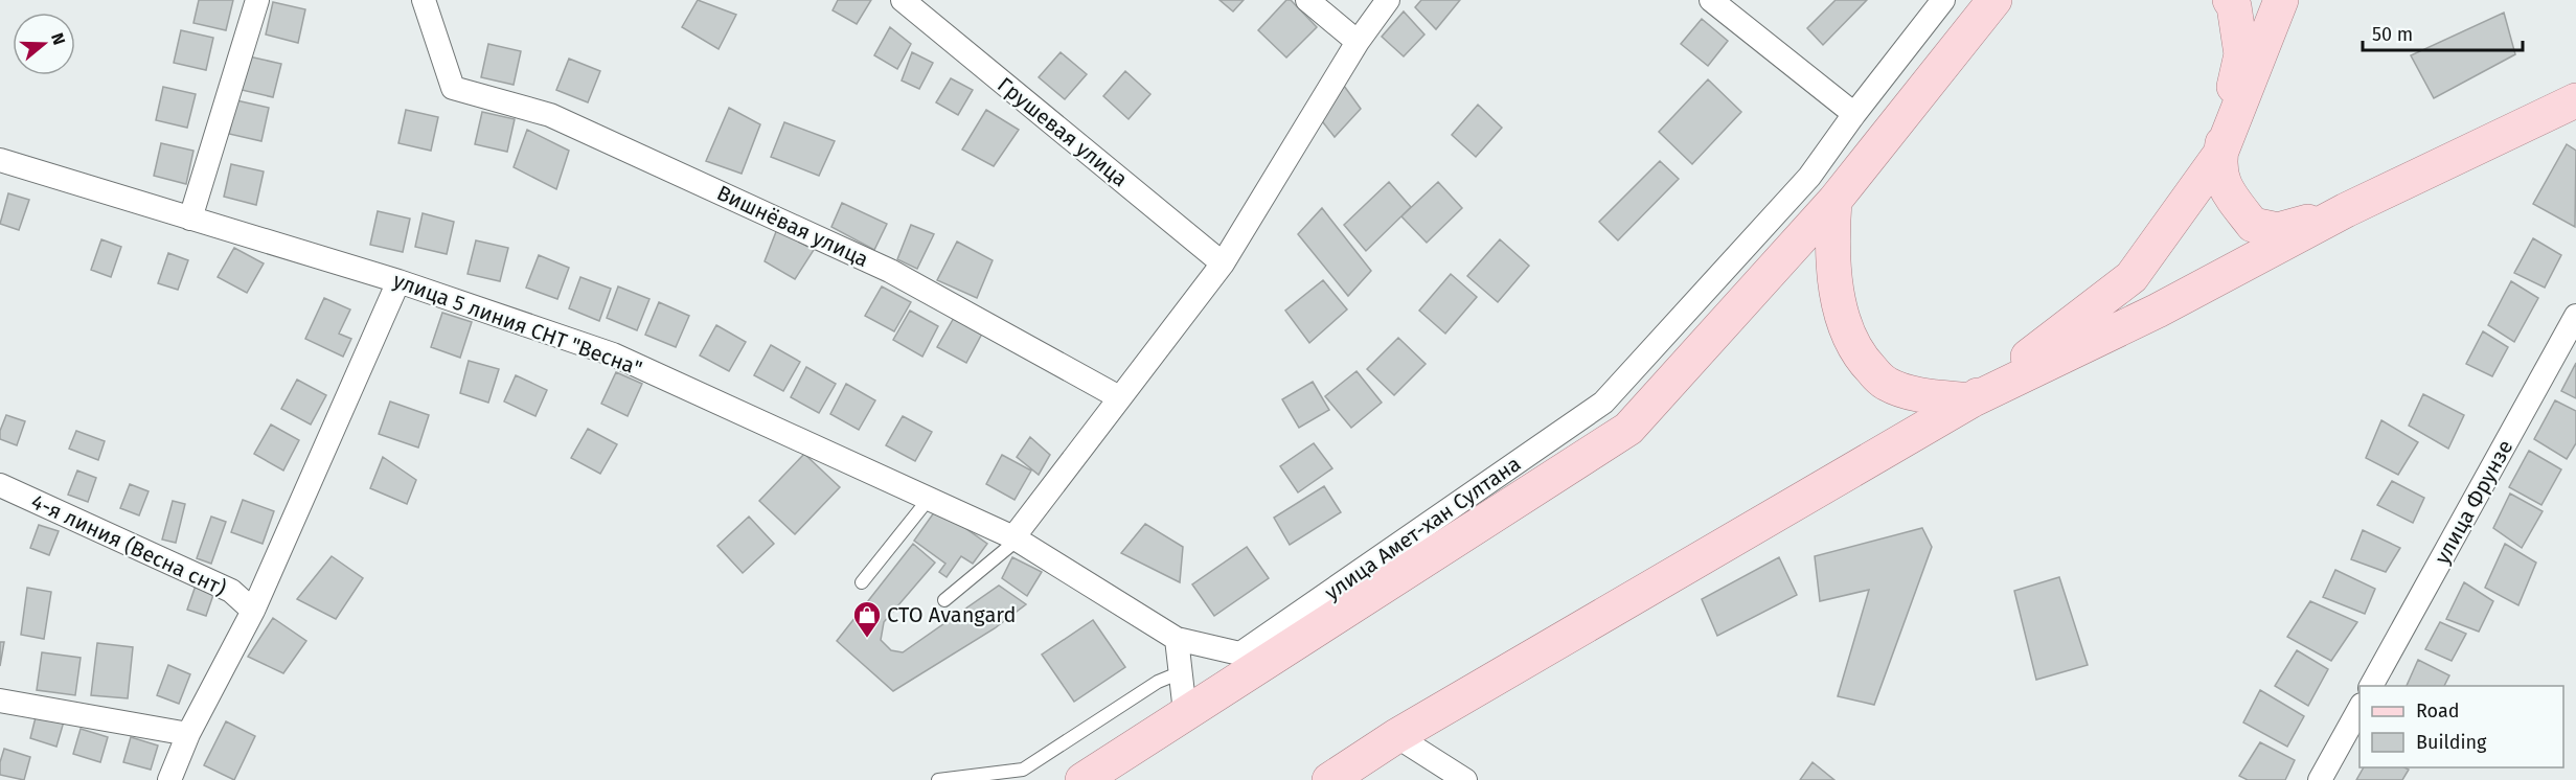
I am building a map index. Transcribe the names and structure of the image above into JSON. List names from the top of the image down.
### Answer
{
  "streets": {
    "street": [
      "Грушевая улица",
      "Вишнёвая улица",
      "улица 5 линия СНТ \"Весна\"",
      "улица Фрунзе",
      "улица Амет-хан Султана",
      "4-я линия (Весна снт)"
    ]
  },
  "crossings": [
    ["улица 5 линия СНТ \"Весна\"", "улица Амет-хан Султана"]
  ],
  "places": {
    "shop": ["СТО Avangard"]
  },
  "legend": ["Road", "Building"],
  "scale_bar": "50 m",
  "north": "right"
}
